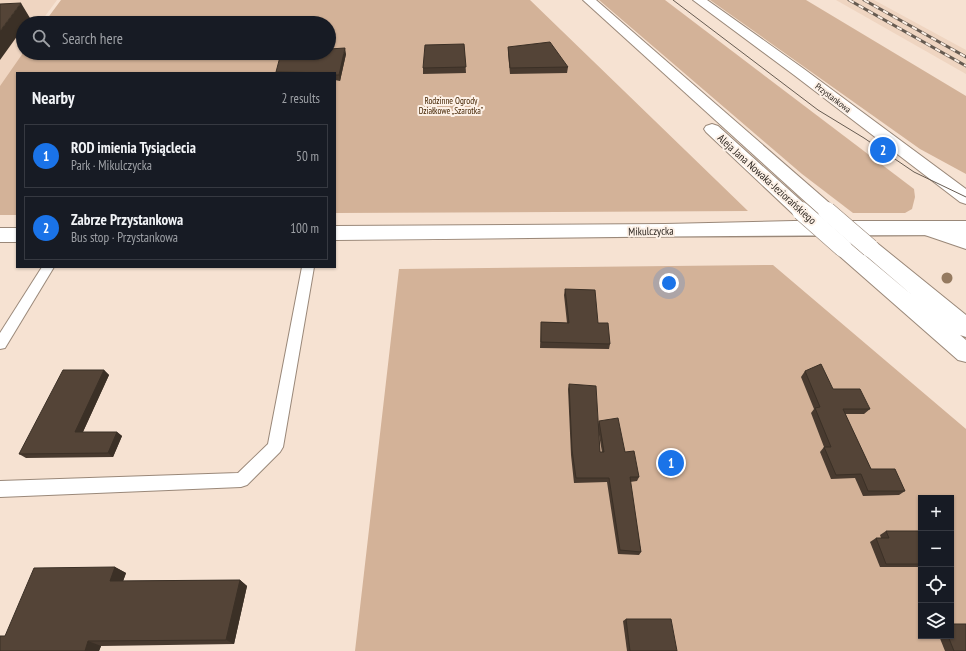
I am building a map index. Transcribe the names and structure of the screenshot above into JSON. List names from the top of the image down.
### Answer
{
  "streets": {
    "main road": ["Przystankowa", "Aleja Jana Nowaka-Jeziorańskiego", "Mikulczycka"]
  },
  "parks": ["Rodzinne Ogrody Działkowe „Szarotka”"],
  "page": {
    "search": "Search here",
    "heading": ["Nearby", "2 results"],
    "list": [
      {
        "mark": "1",
        "name": "ROD imienia Tysiąclecia",
        "note": "Park · Mikulczycka",
        "value": "50 m"
      },
      {
        "mark": "2",
        "name": "Zabrze Przystankowa",
        "note": "Bus stop · Przystankowa",
        "value": "100 m"
      }
    ],
    "pins": ["2", "1"],
    "map_buttons": ["+", "−"]
  }
}
